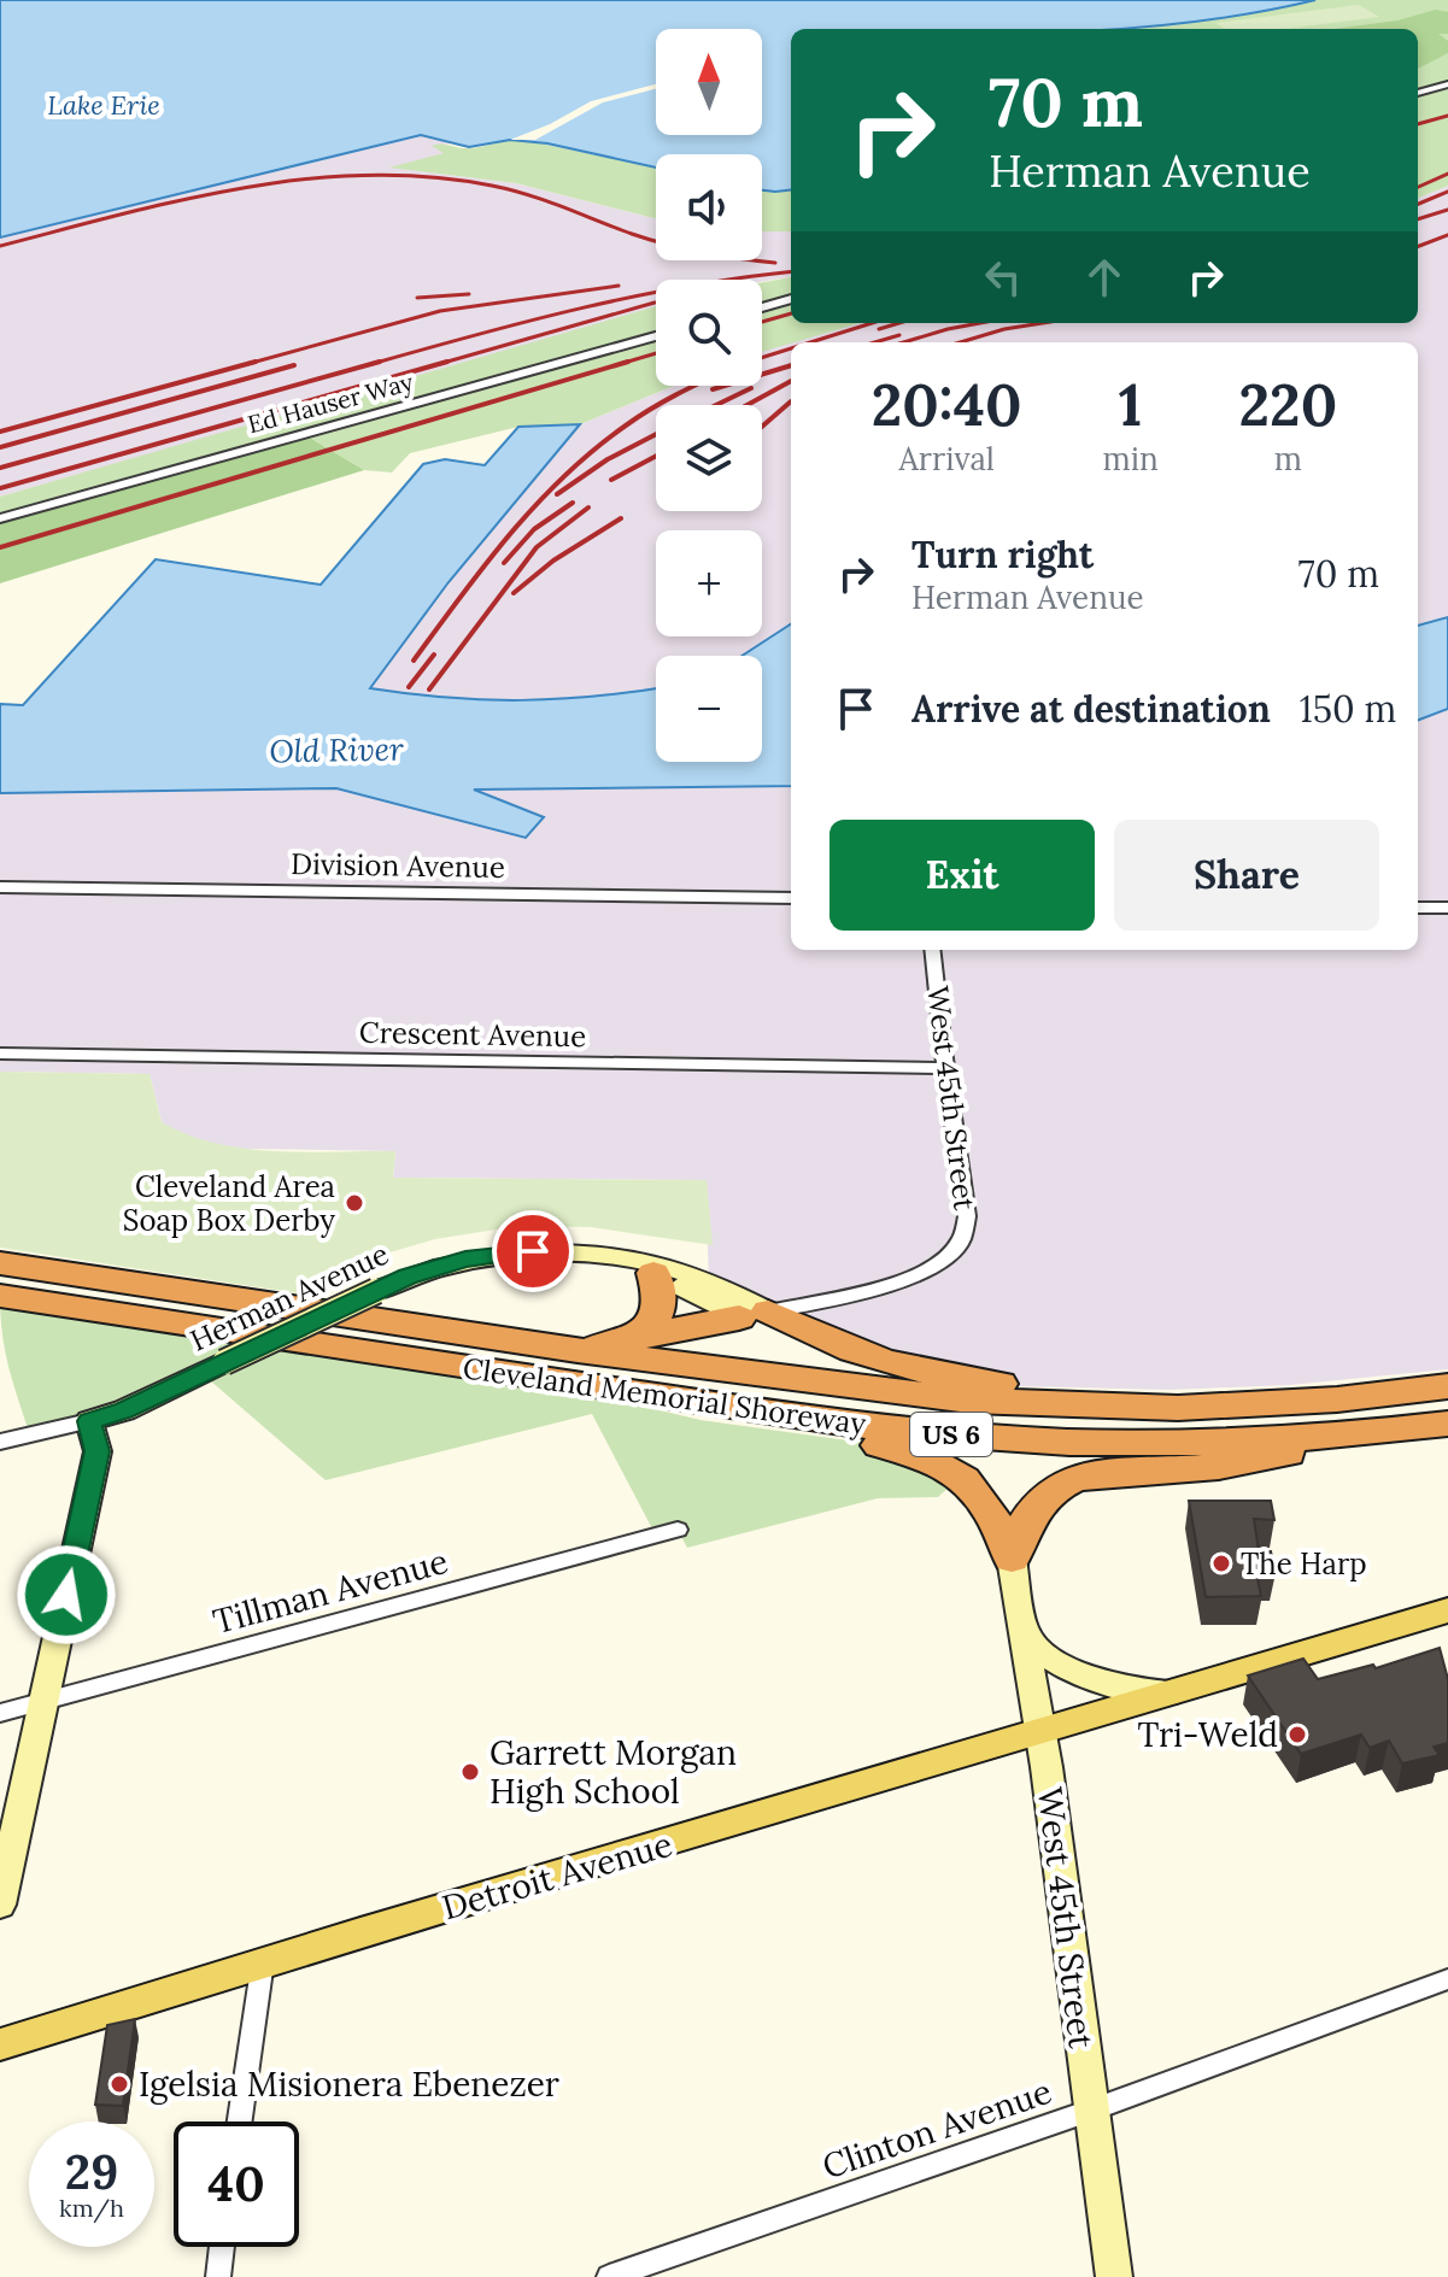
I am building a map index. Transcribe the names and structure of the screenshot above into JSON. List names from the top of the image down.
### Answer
{
  "streets": {
    "highway": ["Cleveland Memorial Shoreway", "US 6"],
    "main road": ["Detroit Avenue"],
    "street": [
      "Ed Hauser Way",
      "Division Avenue",
      "Crescent Avenue",
      "West 45th Street",
      "Herman Avenue",
      "Tillman Avenue",
      "Clinton Avenue"
    ]
  },
  "crossings": [
    ["Crescent Avenue", "West 45th Street"],
    ["West 45th Street", "Herman Avenue"],
    ["West 45th Street", "Detroit Avenue"],
    ["West 45th Street", "Clinton Avenue"]
  ],
  "water": ["Lake Erie", "Old River"],
  "places": [
    "Cleveland Area Soap Box Derby",
    "The Harp",
    "Tri-Weld",
    "Garrett Morgan High School",
    "Igelsia Misionera Ebenezer"
  ],
  "north": "top",
  "page": {
    "map_buttons": ["+", "−"],
    "turn": ["70 m", "Herman Avenue"],
    "eta": [
      "20:40",
      "Arrival",
      "1",
      "min",
      "220",
      "m"
    ],
    "list": [
      {
        "name": "Turn right",
        "note": "Herman Avenue",
        "value": "70 m"
      },
      {
        "name": "Arrive at destination",
        "value": "150 m"
      }
    ],
    "buttons": ["Exit", "Share"],
    "speed": "29 km/h",
    "limit": "40"
  }
}
